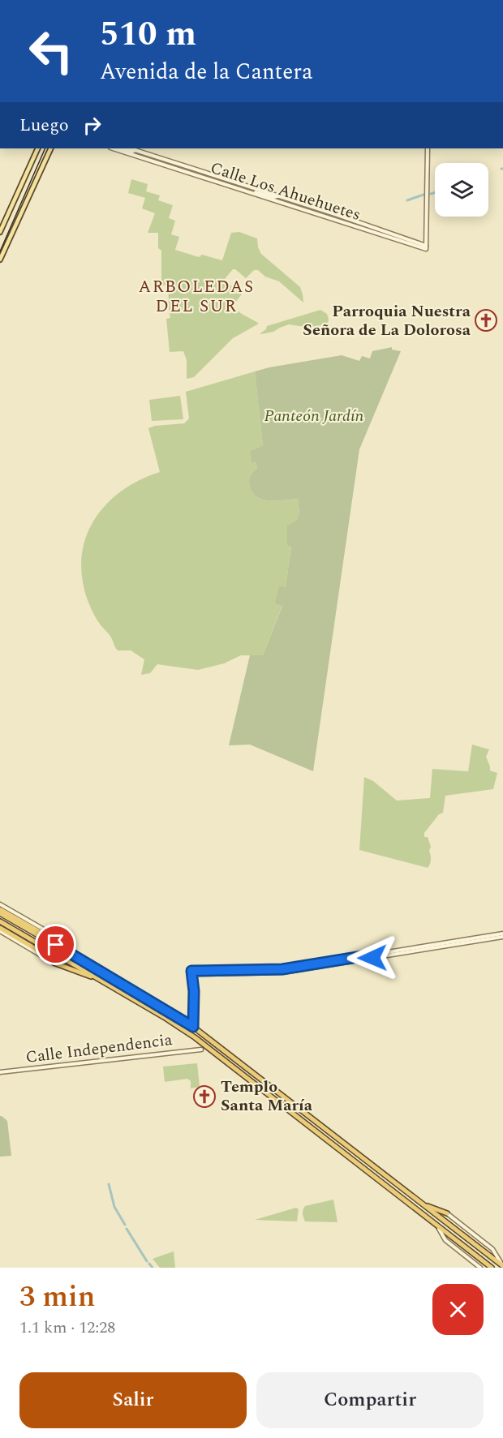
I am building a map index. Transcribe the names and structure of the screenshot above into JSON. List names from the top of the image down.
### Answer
{
  "streets": {
    "street": ["Calle Los Ahuehuetes", "Calle Independencia"]
  },
  "districts": ["ARBOLEDAS DEL SUR"],
  "parks": ["Panteón Jardín"],
  "places": {
    "church": ["Parroquia Nuestra Señora de La Dolorosa", "Templo Santa María"]
  },
  "page": {
    "turn": ["510 m", "Avenida de la Cantera"],
    "then": "Luego",
    "heading": ["3 min", "1.1 km · 12:28"],
    "buttons": ["Salir", "Compartir"]
  }
}
